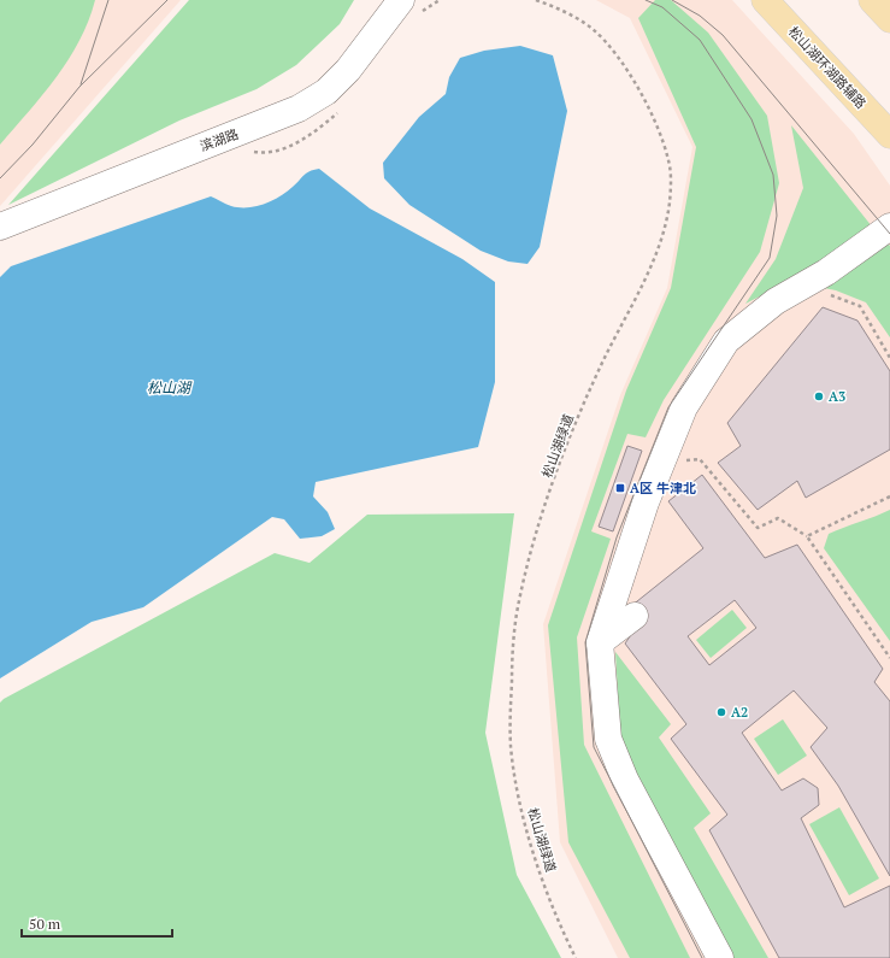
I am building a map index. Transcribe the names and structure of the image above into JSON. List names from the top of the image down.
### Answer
{
  "streets": {
    "main road": ["松山湖环湖路辅路"],
    "street": ["滨湖路"],
    "path": ["松山湖绿道"]
  },
  "water": ["松山湖"],
  "places": {
    "other": ["A3", "A2"],
    "transit": ["A区 牛津北"]
  },
  "scale_bar": "50 m"
}
